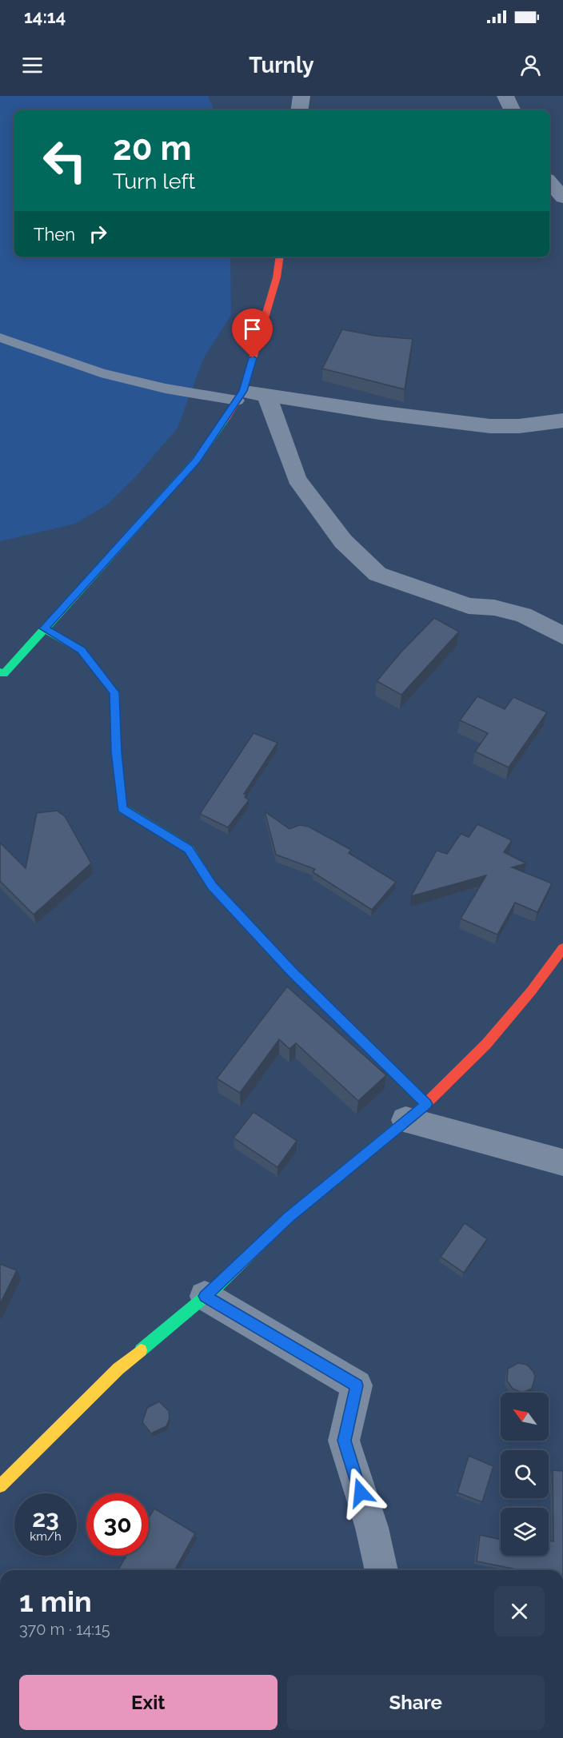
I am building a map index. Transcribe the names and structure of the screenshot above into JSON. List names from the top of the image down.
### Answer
{
  "north": "top left",
  "page": {
    "status": "14:14",
    "header": "Turnly",
    "turn": ["20 m", "Turn left"],
    "then": "Then",
    "speed": "23 km/h",
    "limit": "30",
    "heading": ["1 min", "370 m · 14:15"],
    "buttons": ["Exit", "Share"]
  }
}
